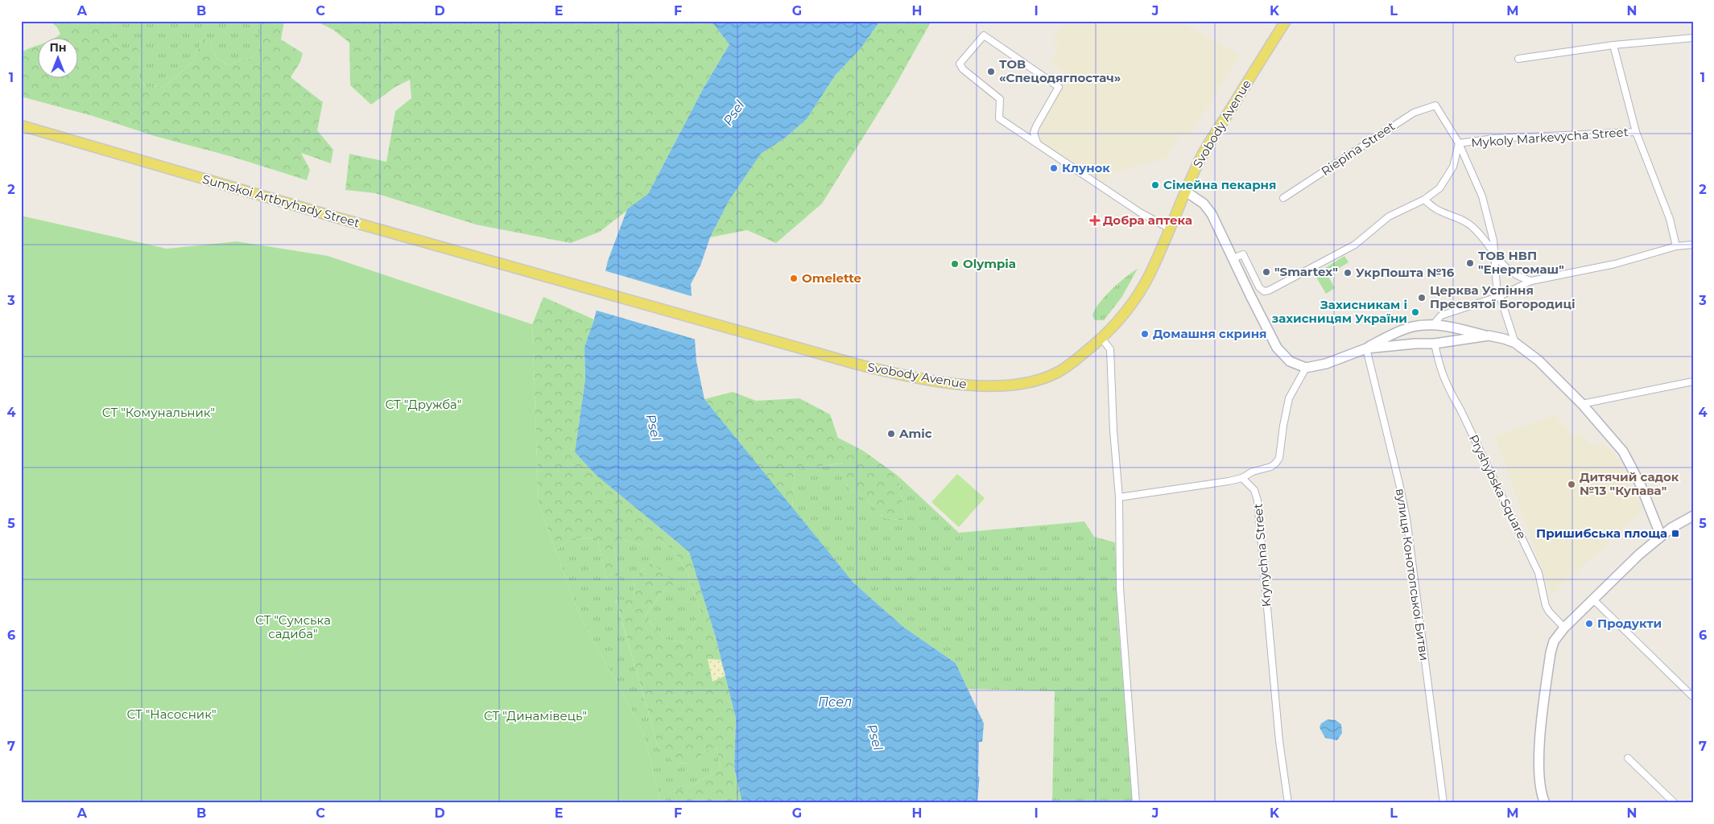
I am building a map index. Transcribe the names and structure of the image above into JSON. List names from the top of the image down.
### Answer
{
  "streets": {
    "main road": ["Svobody Avenue", "Sumskoi Artbryhady Street"],
    "street": [
      "Mykoly Markevycha Street",
      "Riepina Street",
      "Pryshybska Square",
      "Krynychna Street",
      "вулиця Конотопської Битви"
    ]
  },
  "crossings": [
    ["Svobody Avenue", "Sumskoi Artbryhady Street"],
    ["Mykoly Markevycha Street", "Riepina Street"]
  ],
  "water": ["Psel", "Псел"],
  "parks": [
    "СТ \"Дружба\"",
    "СТ \"Комунальник\"",
    "СТ \"Сумська садиба\"",
    "СТ \"Насосник\"",
    "СТ \"Динамівець\""
  ],
  "places": {
    "other": [
      "ТОВ «Спецодягпостач»",
      "Клунок",
      "Сімейна пекарня",
      "ТОВ НВП \"Енергомаш\"",
      "Olympia",
      "\"Smartex\"",
      "УкрПошта №16",
      "Omelette",
      "Церква Успіння Пресвятої Богородиці",
      "Захисникам і захисницям України",
      "Домашня скриня",
      "Amic",
      "Дитячий садок №13 \"Купава\"",
      "Продукти"
    ],
    "health": ["Добра аптека"],
    "transit": ["Пришибська площа"]
  },
  "north": "top",
  "grid": {
    "columns": [
      "A",
      "B",
      "C",
      "D",
      "E",
      "F",
      "G",
      "H",
      "I",
      "J",
      "K",
      "L",
      "M",
      "N"
    ],
    "rows": [
      "1",
      "2",
      "3",
      "4",
      "5",
      "6",
      "7"
    ]
  }
}
